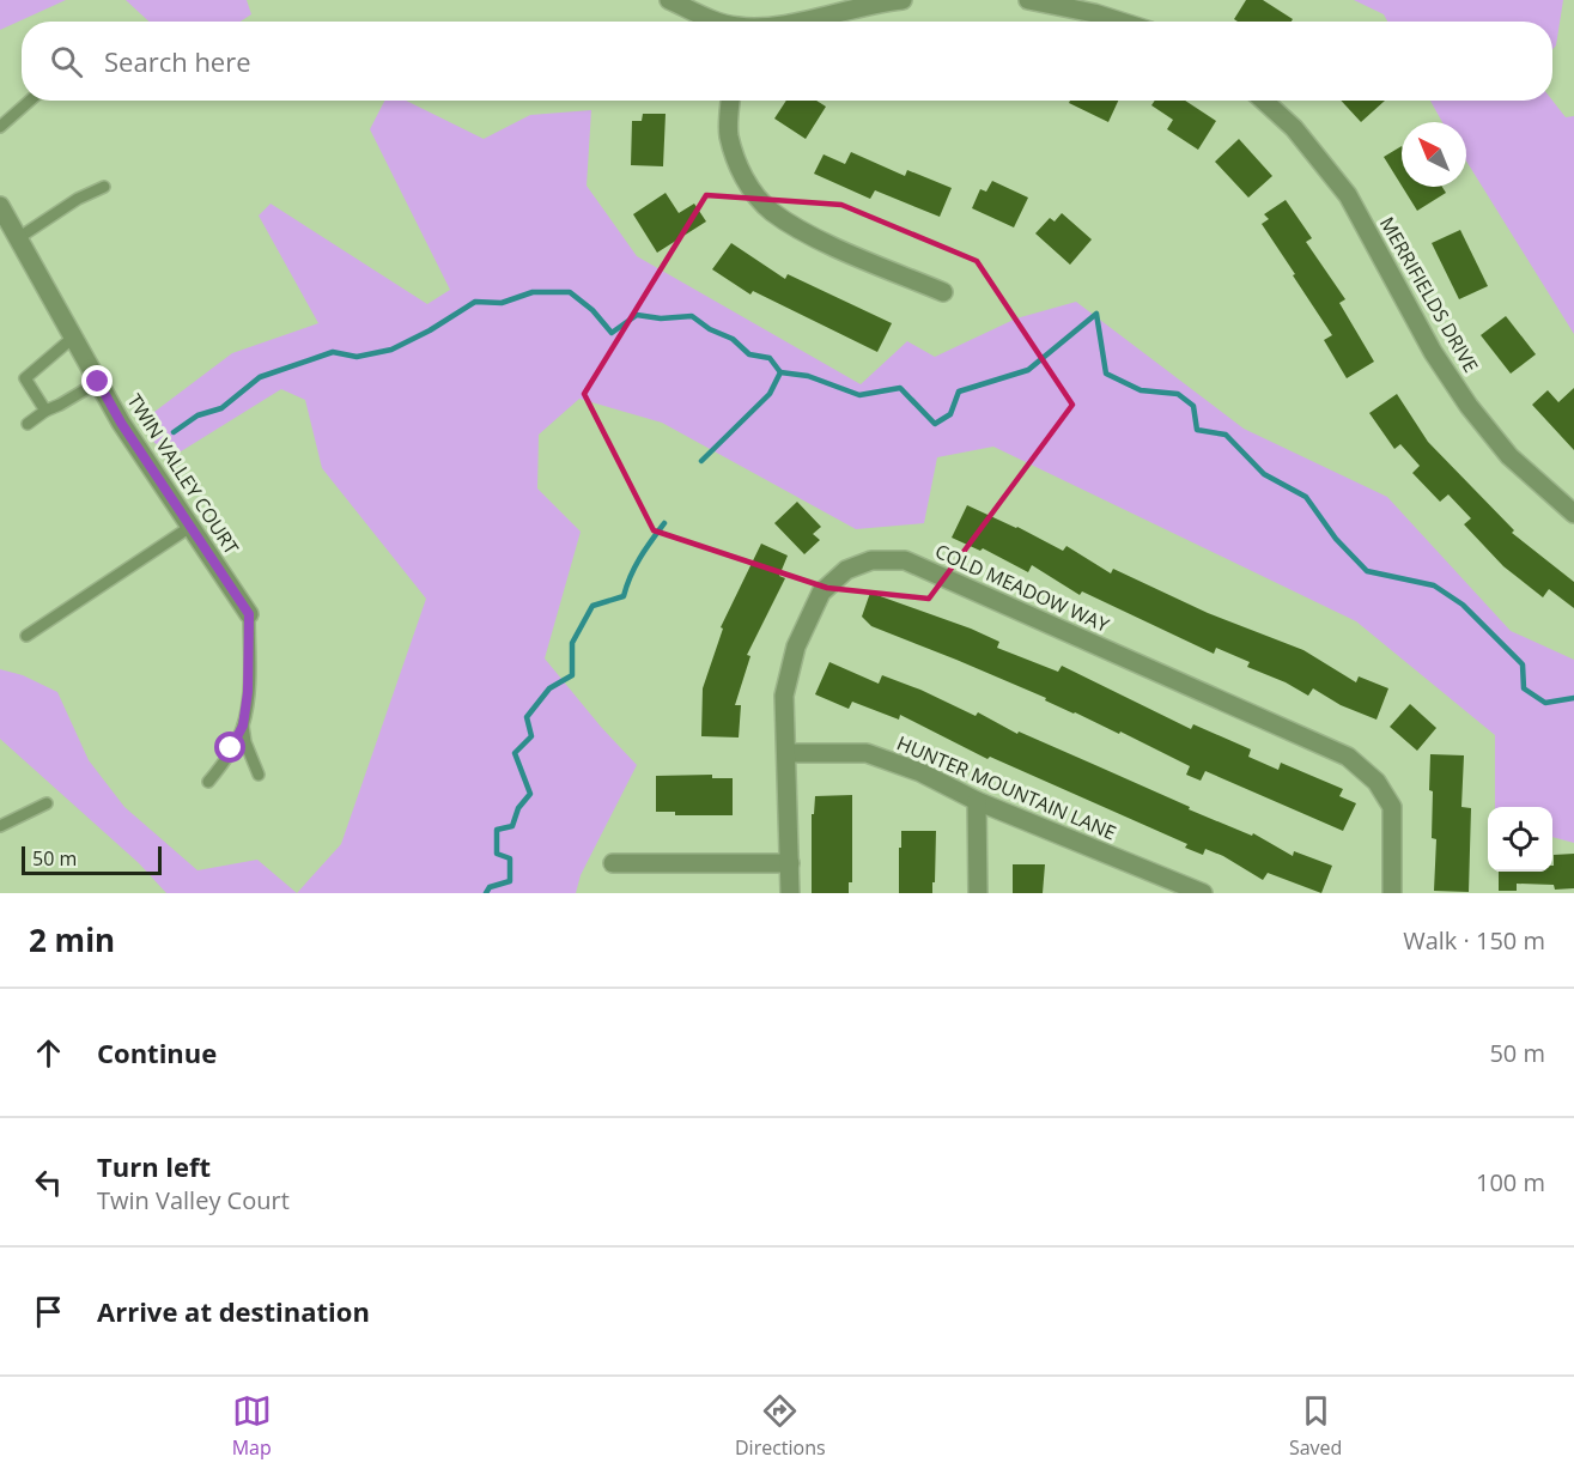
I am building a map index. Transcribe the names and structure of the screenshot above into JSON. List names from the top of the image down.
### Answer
{
  "streets": {
    "street": [
      "MERRIFIELDS DRIVE",
      "TWIN VALLEY COURT",
      "COLD MEADOW WAY",
      "HUNTER MOUNTAIN LANE"
    ]
  },
  "crossings": [
    ["COLD MEADOW WAY", "HUNTER MOUNTAIN LANE"]
  ],
  "scale_bar": "50 m",
  "north": "top left",
  "page": {
    "search": "Search here",
    "scale": "50 m",
    "heading": ["2 min", "Walk · 150 m"],
    "list": [
      ["Continue", "50 m"],
      ["Turn left", "Twin Valley Court", "100 m"],
      "Arrive at destination"
    ],
    "nav": ["Map", "Directions", "Saved"]
  }
}
